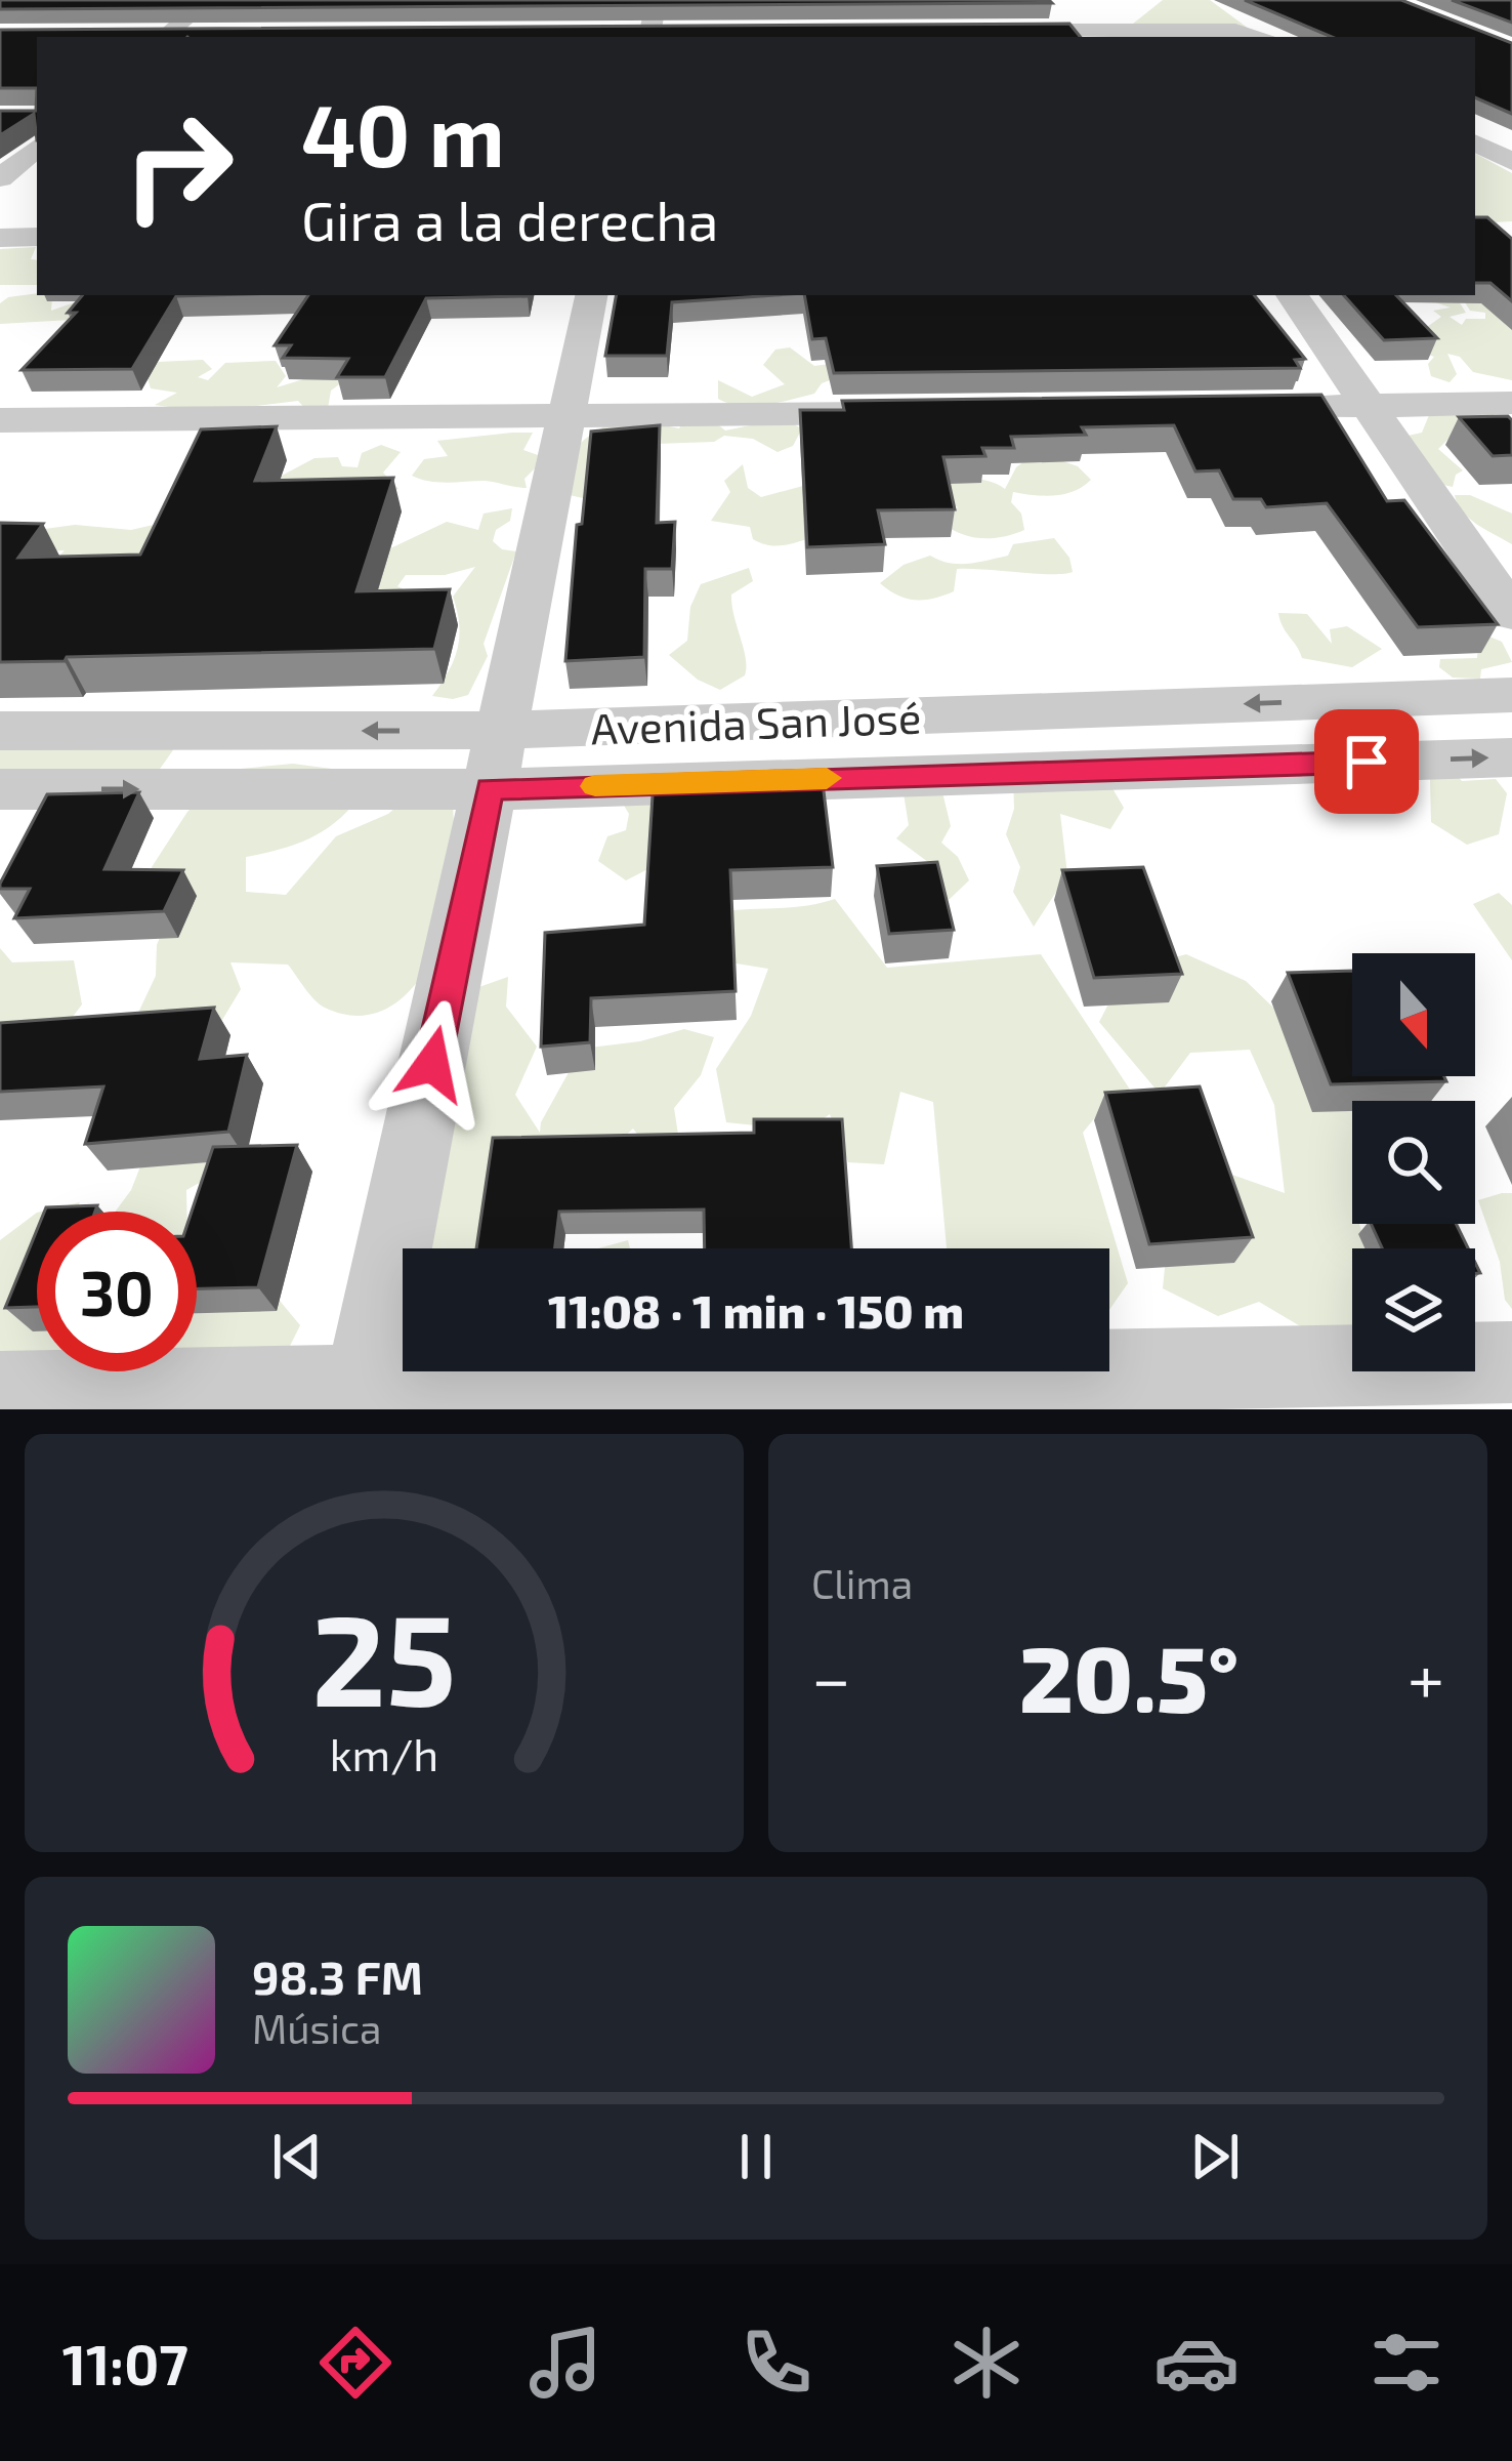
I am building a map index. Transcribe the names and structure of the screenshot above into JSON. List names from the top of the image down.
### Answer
{
  "streets": {
    "street": ["Avenida San José"]
  },
  "north": "bottom",
  "page": {
    "turn": ["40 m", "Gira a la derecha"],
    "limit": "30",
    "trip": "11:08 · 1 min · 150 m",
    "tile": "Clima",
    "heat": ["−", "20.5°", "+"],
    "song": ["98.3 FM", "Música"],
    "tabs": "11:07",
    "gauge": ["25", "km/h"]
  }
}
